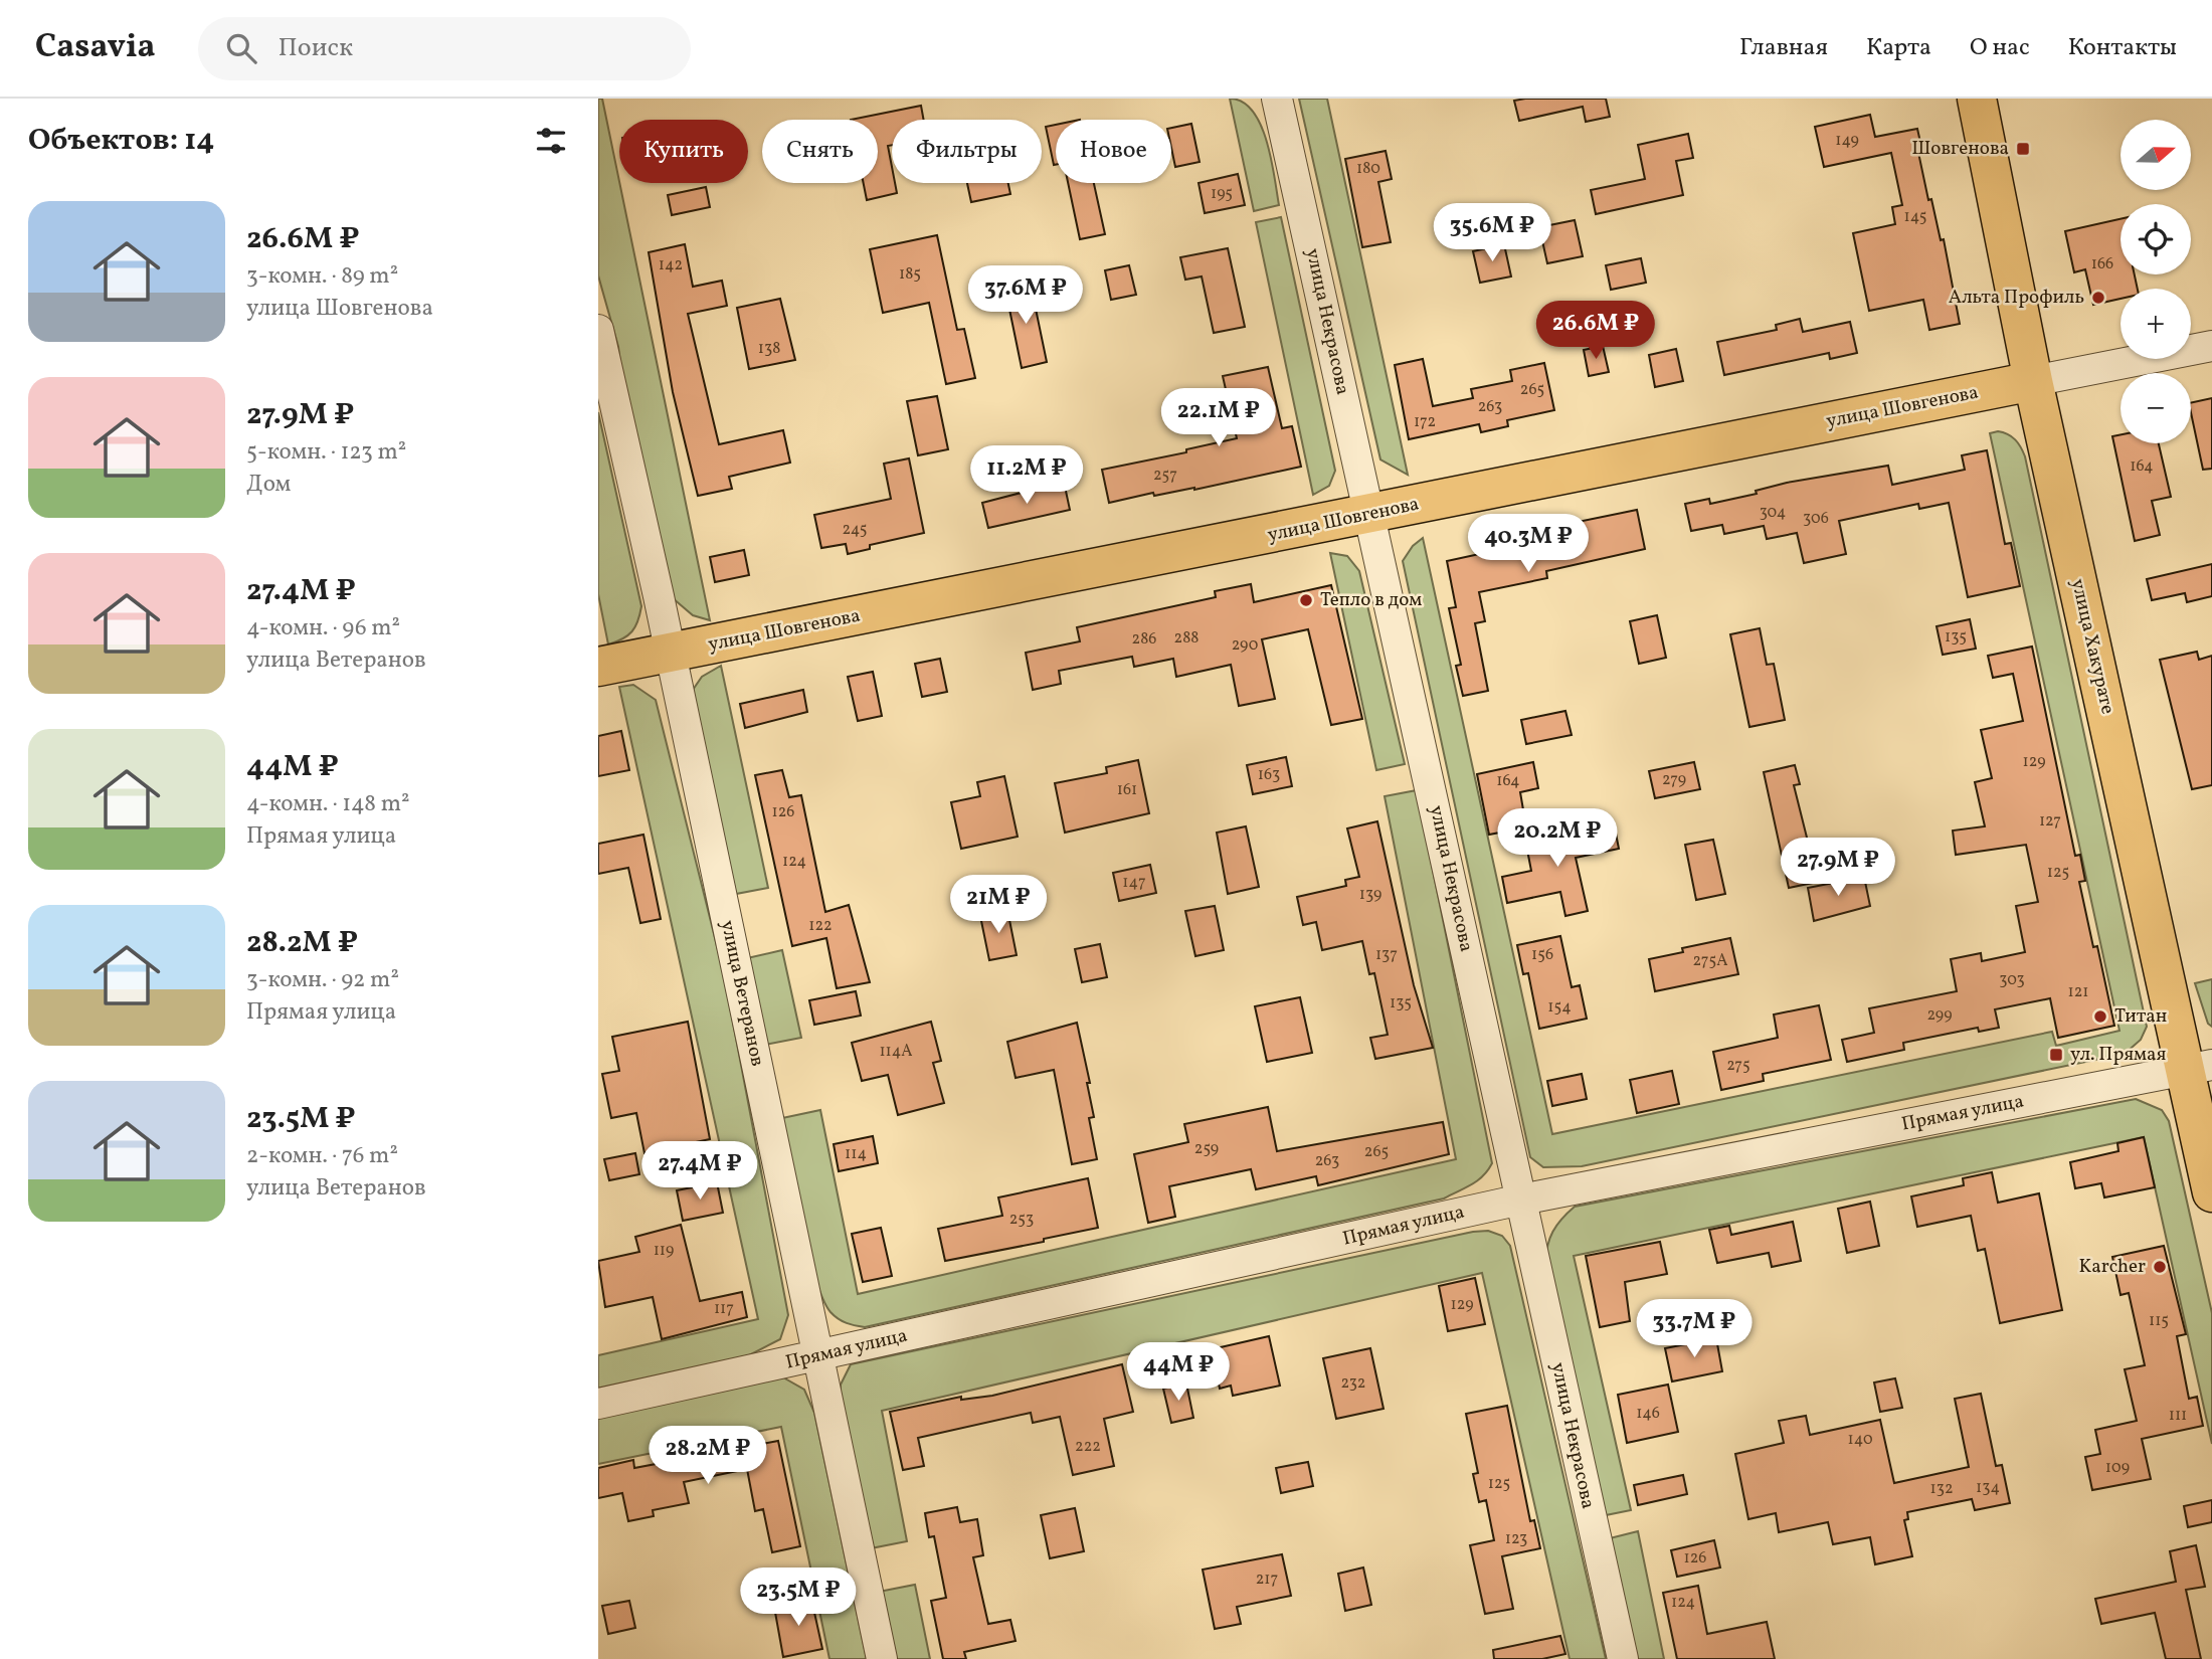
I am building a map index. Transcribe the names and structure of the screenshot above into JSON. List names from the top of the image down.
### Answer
{
  "streets": {
    "main road": ["улица Шовгенова", "улица Хакурате"],
    "street": ["улица Некрасова", "улица Ветеранов", "Прямая улица"]
  },
  "crossings": [
    ["улица Некрасова", "улица Шовгенова"],
    ["улица Некрасова", "Прямая улица"],
    ["улица Шовгенова", "улица Хакурате"],
    ["улица Шовгенова", "улица Ветеранов"],
    ["улица Хакурате", "Прямая улица"],
    ["улица Ветеранов", "Прямая улица"]
  ],
  "places": {
    "transit": ["Шовгенова", "ул. Прямая"],
    "other": [
      "Альта Профиль",
      "Тепло в дом",
      "Титан",
      "Karcher"
    ]
  },
  "house_numbers": [
    "149",
    "180",
    "195",
    "145",
    "166",
    "142",
    "185",
    "138",
    "265",
    "263",
    "172",
    "164",
    "257",
    "304",
    "306",
    "245",
    "135",
    "288",
    "286",
    "290",
    "129",
    "163",
    "279",
    "164",
    "161",
    "126",
    "127",
    "124",
    "125",
    "147",
    "139",
    "122",
    "137",
    "156",
    "275А",
    "303",
    "121",
    "135",
    "154",
    "299",
    "114А",
    "275",
    "259",
    "265",
    "114",
    "263",
    "253",
    "119",
    "129",
    "117",
    "115",
    "232",
    "146",
    "111",
    "140",
    "222",
    "109",
    "125",
    "134",
    "132",
    "123",
    "126",
    "217",
    "124"
  ],
  "north": "right",
  "page": {
    "header": "Casavia",
    "search": "Поиск",
    "nav": [
      "Главная",
      "Карта",
      "О нас",
      "Контакты"
    ],
    "heading": "Объектов: 14",
    "map_buttons": ["+", "−"],
    "chip": [
      "Купить",
      "Снять",
      "Фильтры",
      "Новое"
    ],
    "list": [
      {
        "name": "26.6M ₽",
        "note": "3-комн. · 89 m² · улица Шовгенова"
      },
      {
        "name": "27.9M ₽",
        "note": "5-комн. · 123 m² · Дом"
      },
      {
        "name": "27.4M ₽",
        "note": "4-комн. · 96 m² · улица Ветеранов"
      },
      {
        "name": "44M ₽",
        "note": "4-комн. · 148 m² · Прямая улица"
      },
      {
        "name": "28.2M ₽",
        "note": "3-комн. · 92 m² · Прямая улица"
      },
      {
        "name": "23.5M ₽",
        "note": "2-комн. · 76 m² · улица Ветеранов"
      }
    ],
    "price": [
      "35.6M ₽",
      "37.6M ₽",
      "26.6M ₽",
      "22.1M ₽",
      "11.2M ₽",
      "40.3M ₽",
      "20.2M ₽",
      "27.9M ₽",
      "21M ₽",
      "27.4M ₽",
      "33.7M ₽",
      "44M ₽",
      "28.2M ₽",
      "23.5M ₽"
    ]
  }
}
